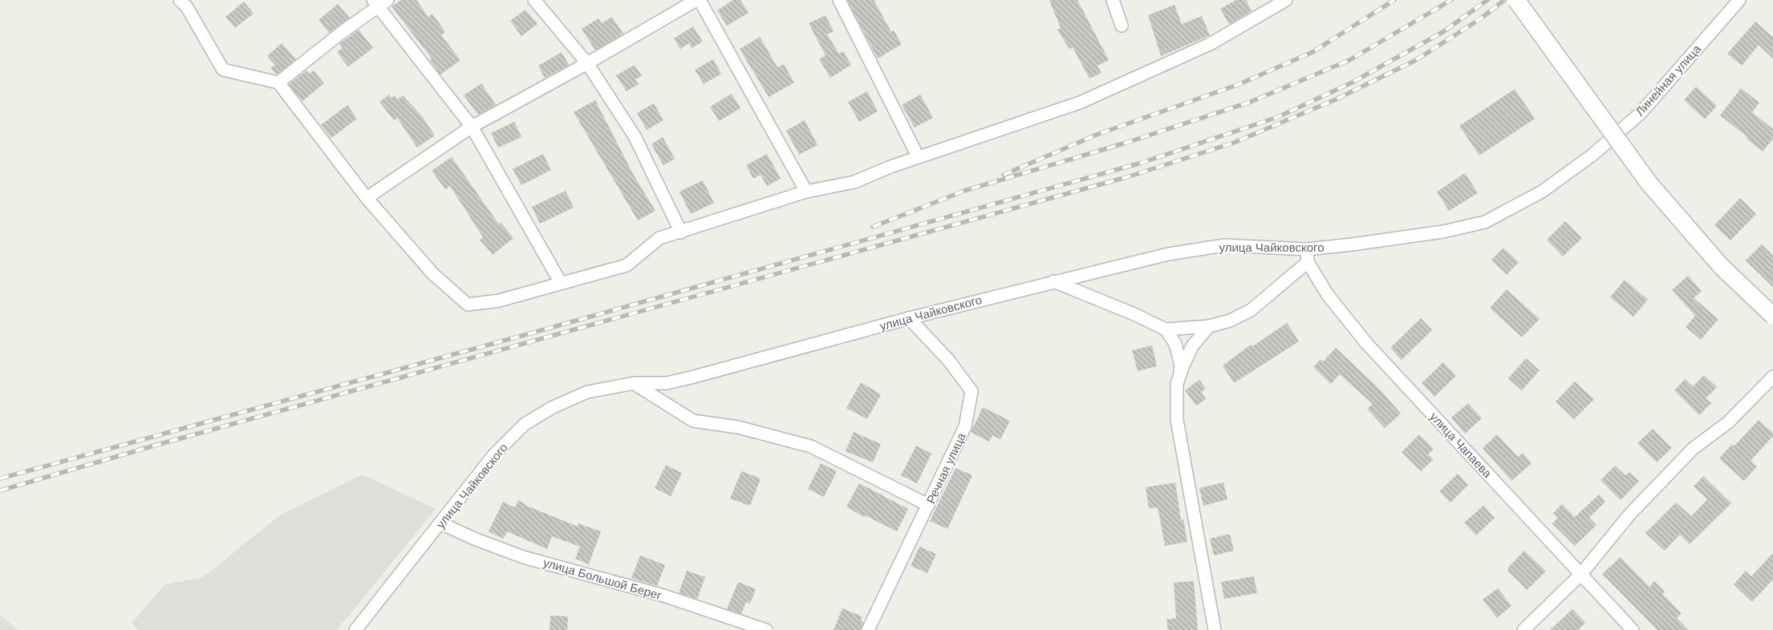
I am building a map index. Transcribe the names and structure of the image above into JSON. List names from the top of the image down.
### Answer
{
  "streets": {
    "street": [
      "Линейная улица",
      "улица Чайковского",
      "улица Чапаева",
      "Речная улица",
      "улица Большой Берег"
    ]
  },
  "crossings": [
    ["Линейная улица", "улица Чайковского"],
    ["улица Чайковского", "улица Чапаева"],
    ["улица Чайковского", "Речная улица"],
    ["улица Чайковского", "улица Большой Берег"]
  ]
}
